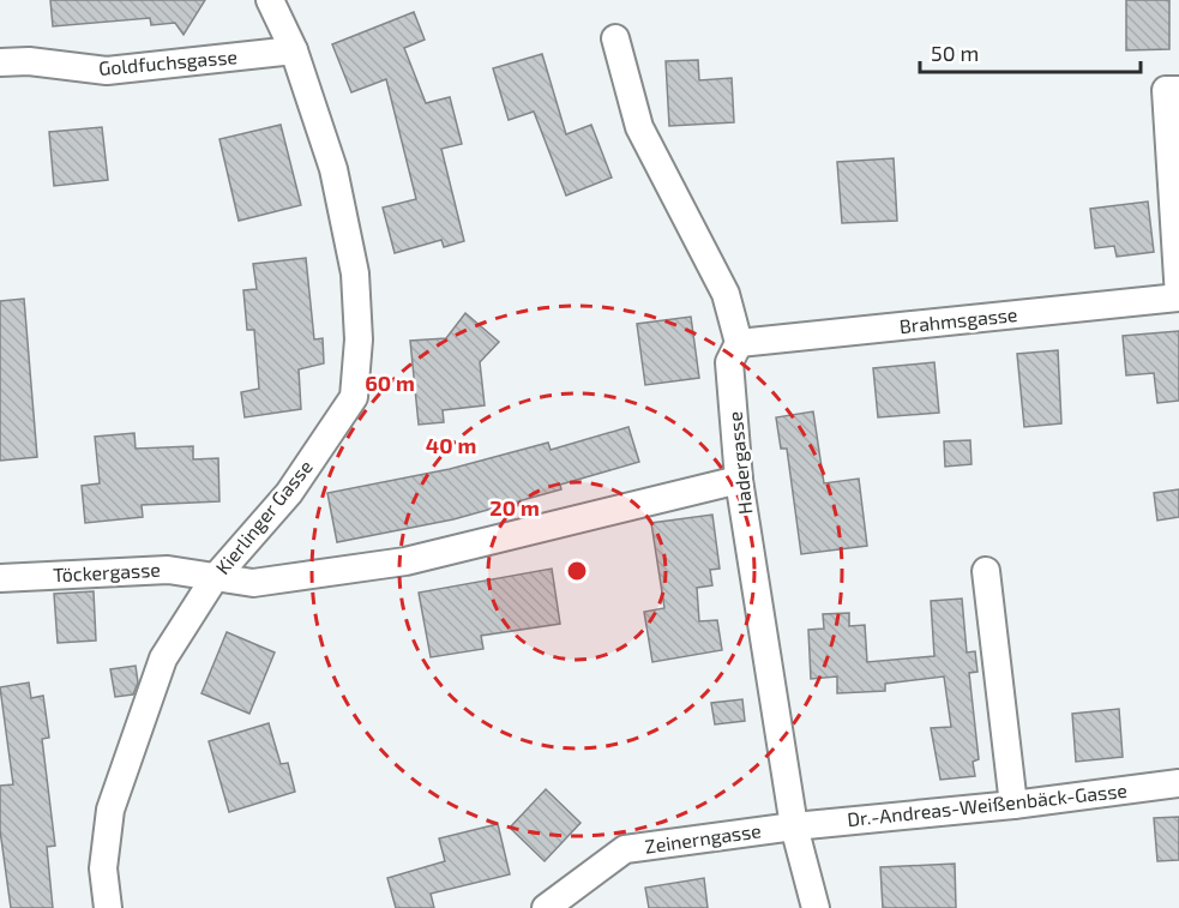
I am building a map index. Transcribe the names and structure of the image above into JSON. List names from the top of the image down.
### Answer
{
  "streets": {
    "street": [
      "Goldfuchsgasse",
      "Brahmsgasse",
      "Hadergasse",
      "Kierlinger Gasse",
      "Töckergasse",
      "Dr.-Andreas-Weißenbäck-Gasse",
      "Zeinerngasse"
    ]
  },
  "crossings": [
    ["Goldfuchsgasse", "Kierlinger Gasse"],
    ["Brahmsgasse", "Hadergasse"],
    ["Hadergasse", "Töckergasse"],
    ["Hadergasse", "Dr.-Andreas-Weißenbäck-Gasse"],
    ["Hadergasse", "Zeinerngasse"],
    ["Kierlinger Gasse", "Töckergasse"],
    ["Dr.-Andreas-Weißenbäck-Gasse", "Zeinerngasse"]
  ],
  "scale_bar": "50 m",
  "rings": ["60 m", "40 m", "20 m"]
}
